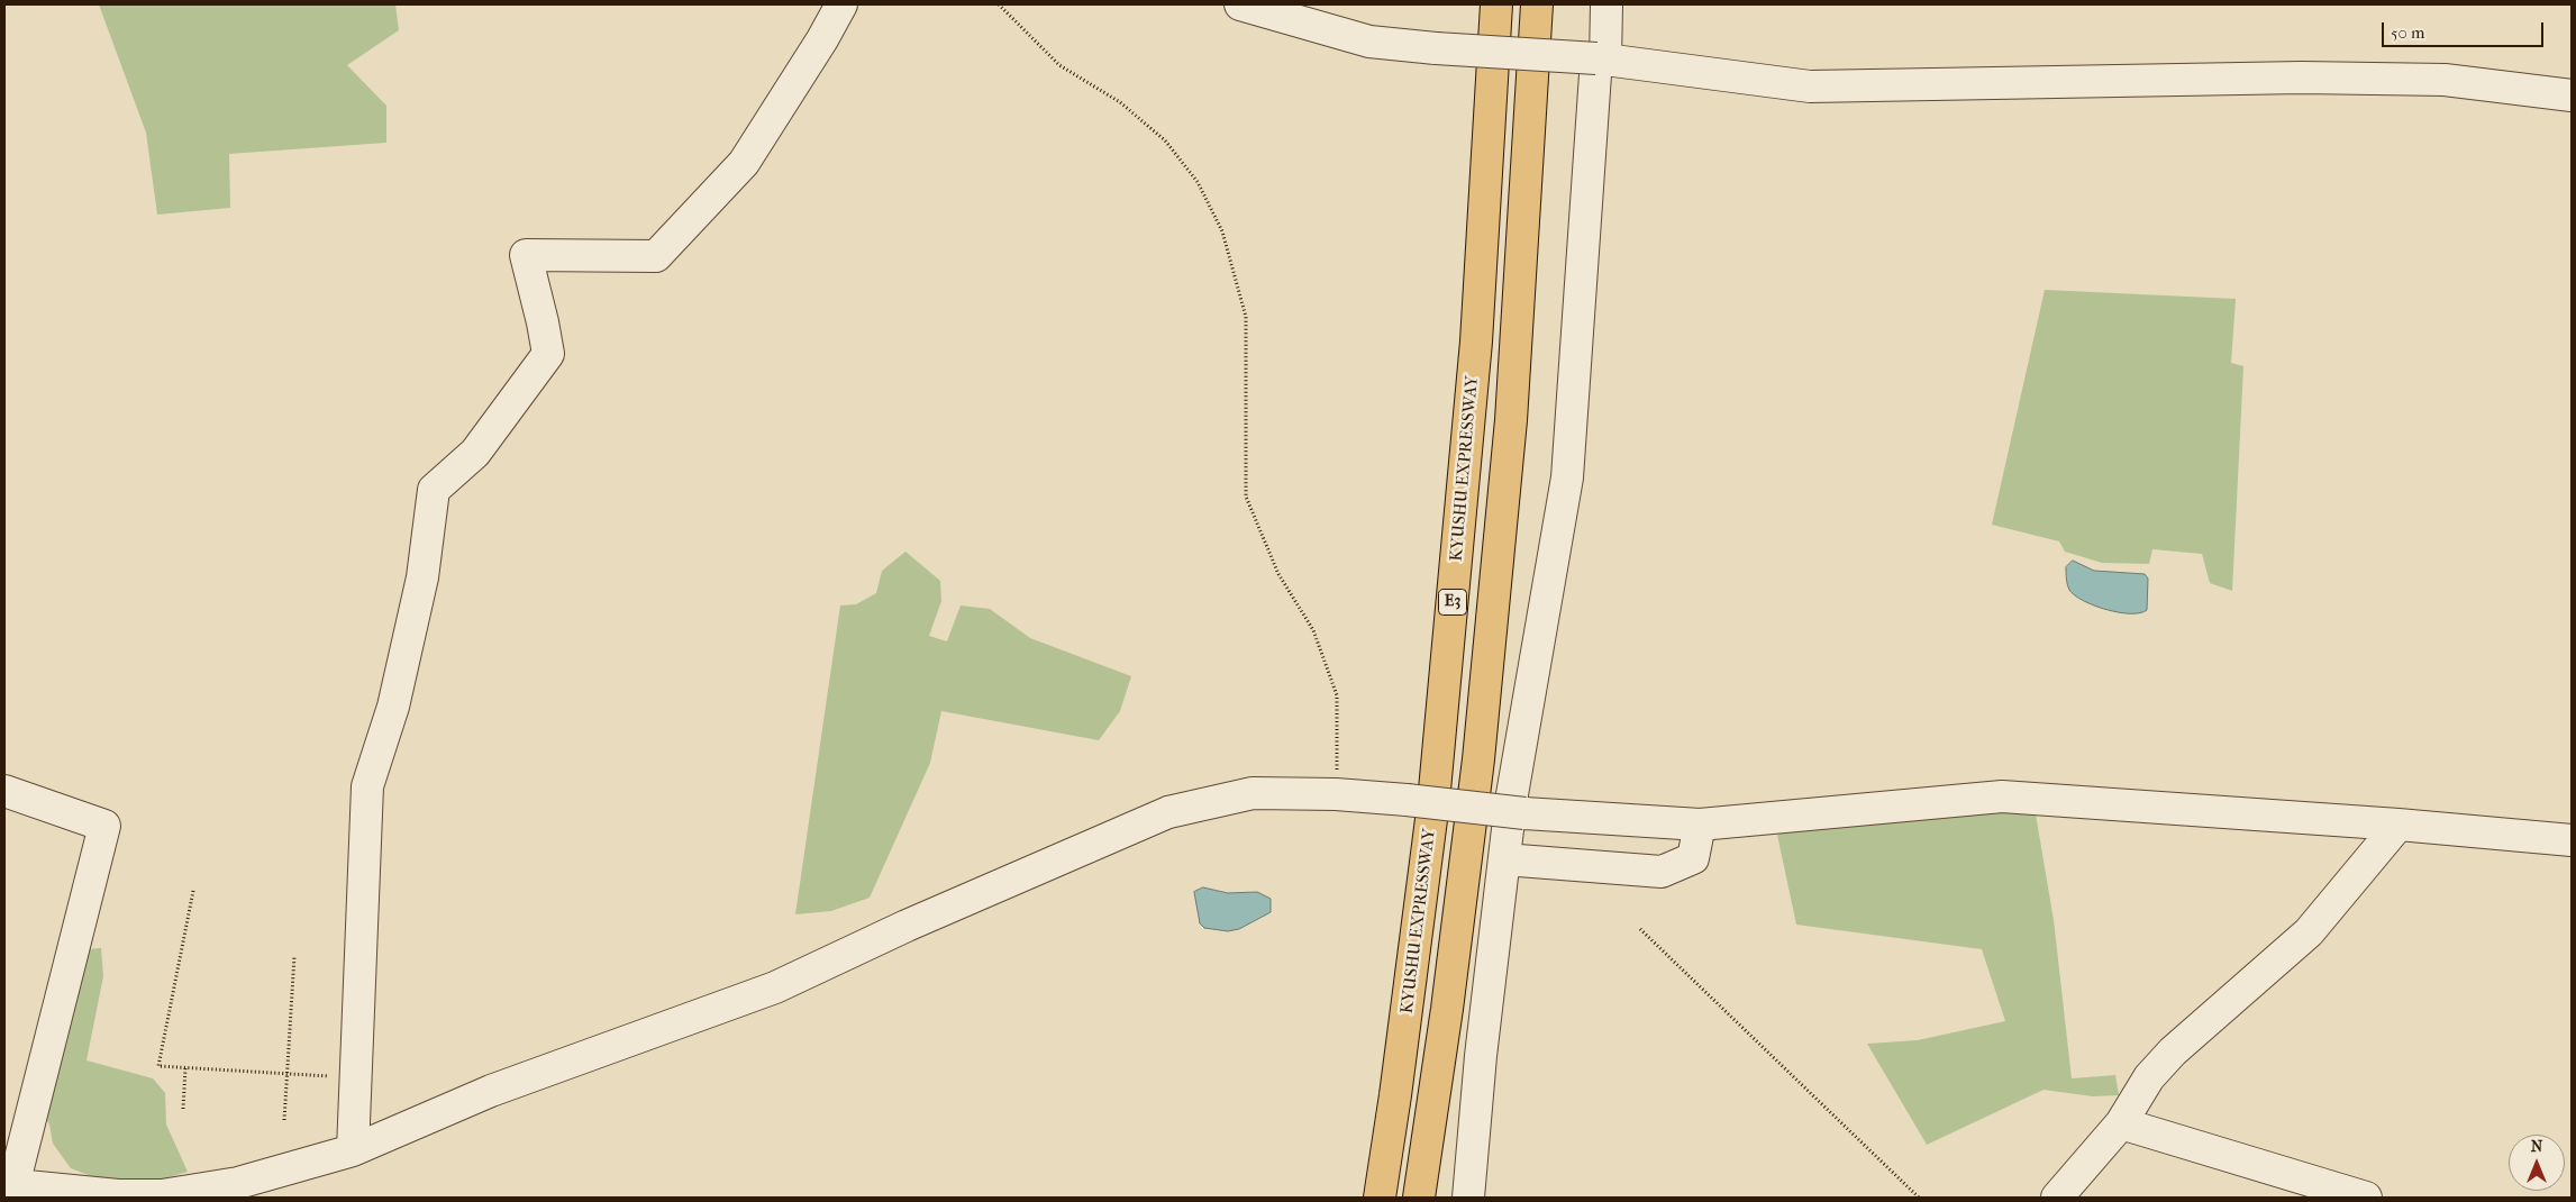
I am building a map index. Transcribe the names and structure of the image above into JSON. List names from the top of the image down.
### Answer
{
  "streets": {
    "highway": ["KYUSHU EXPRESSWAY", "E3"]
  },
  "scale_bar": "50 m",
  "north": "top"
}
